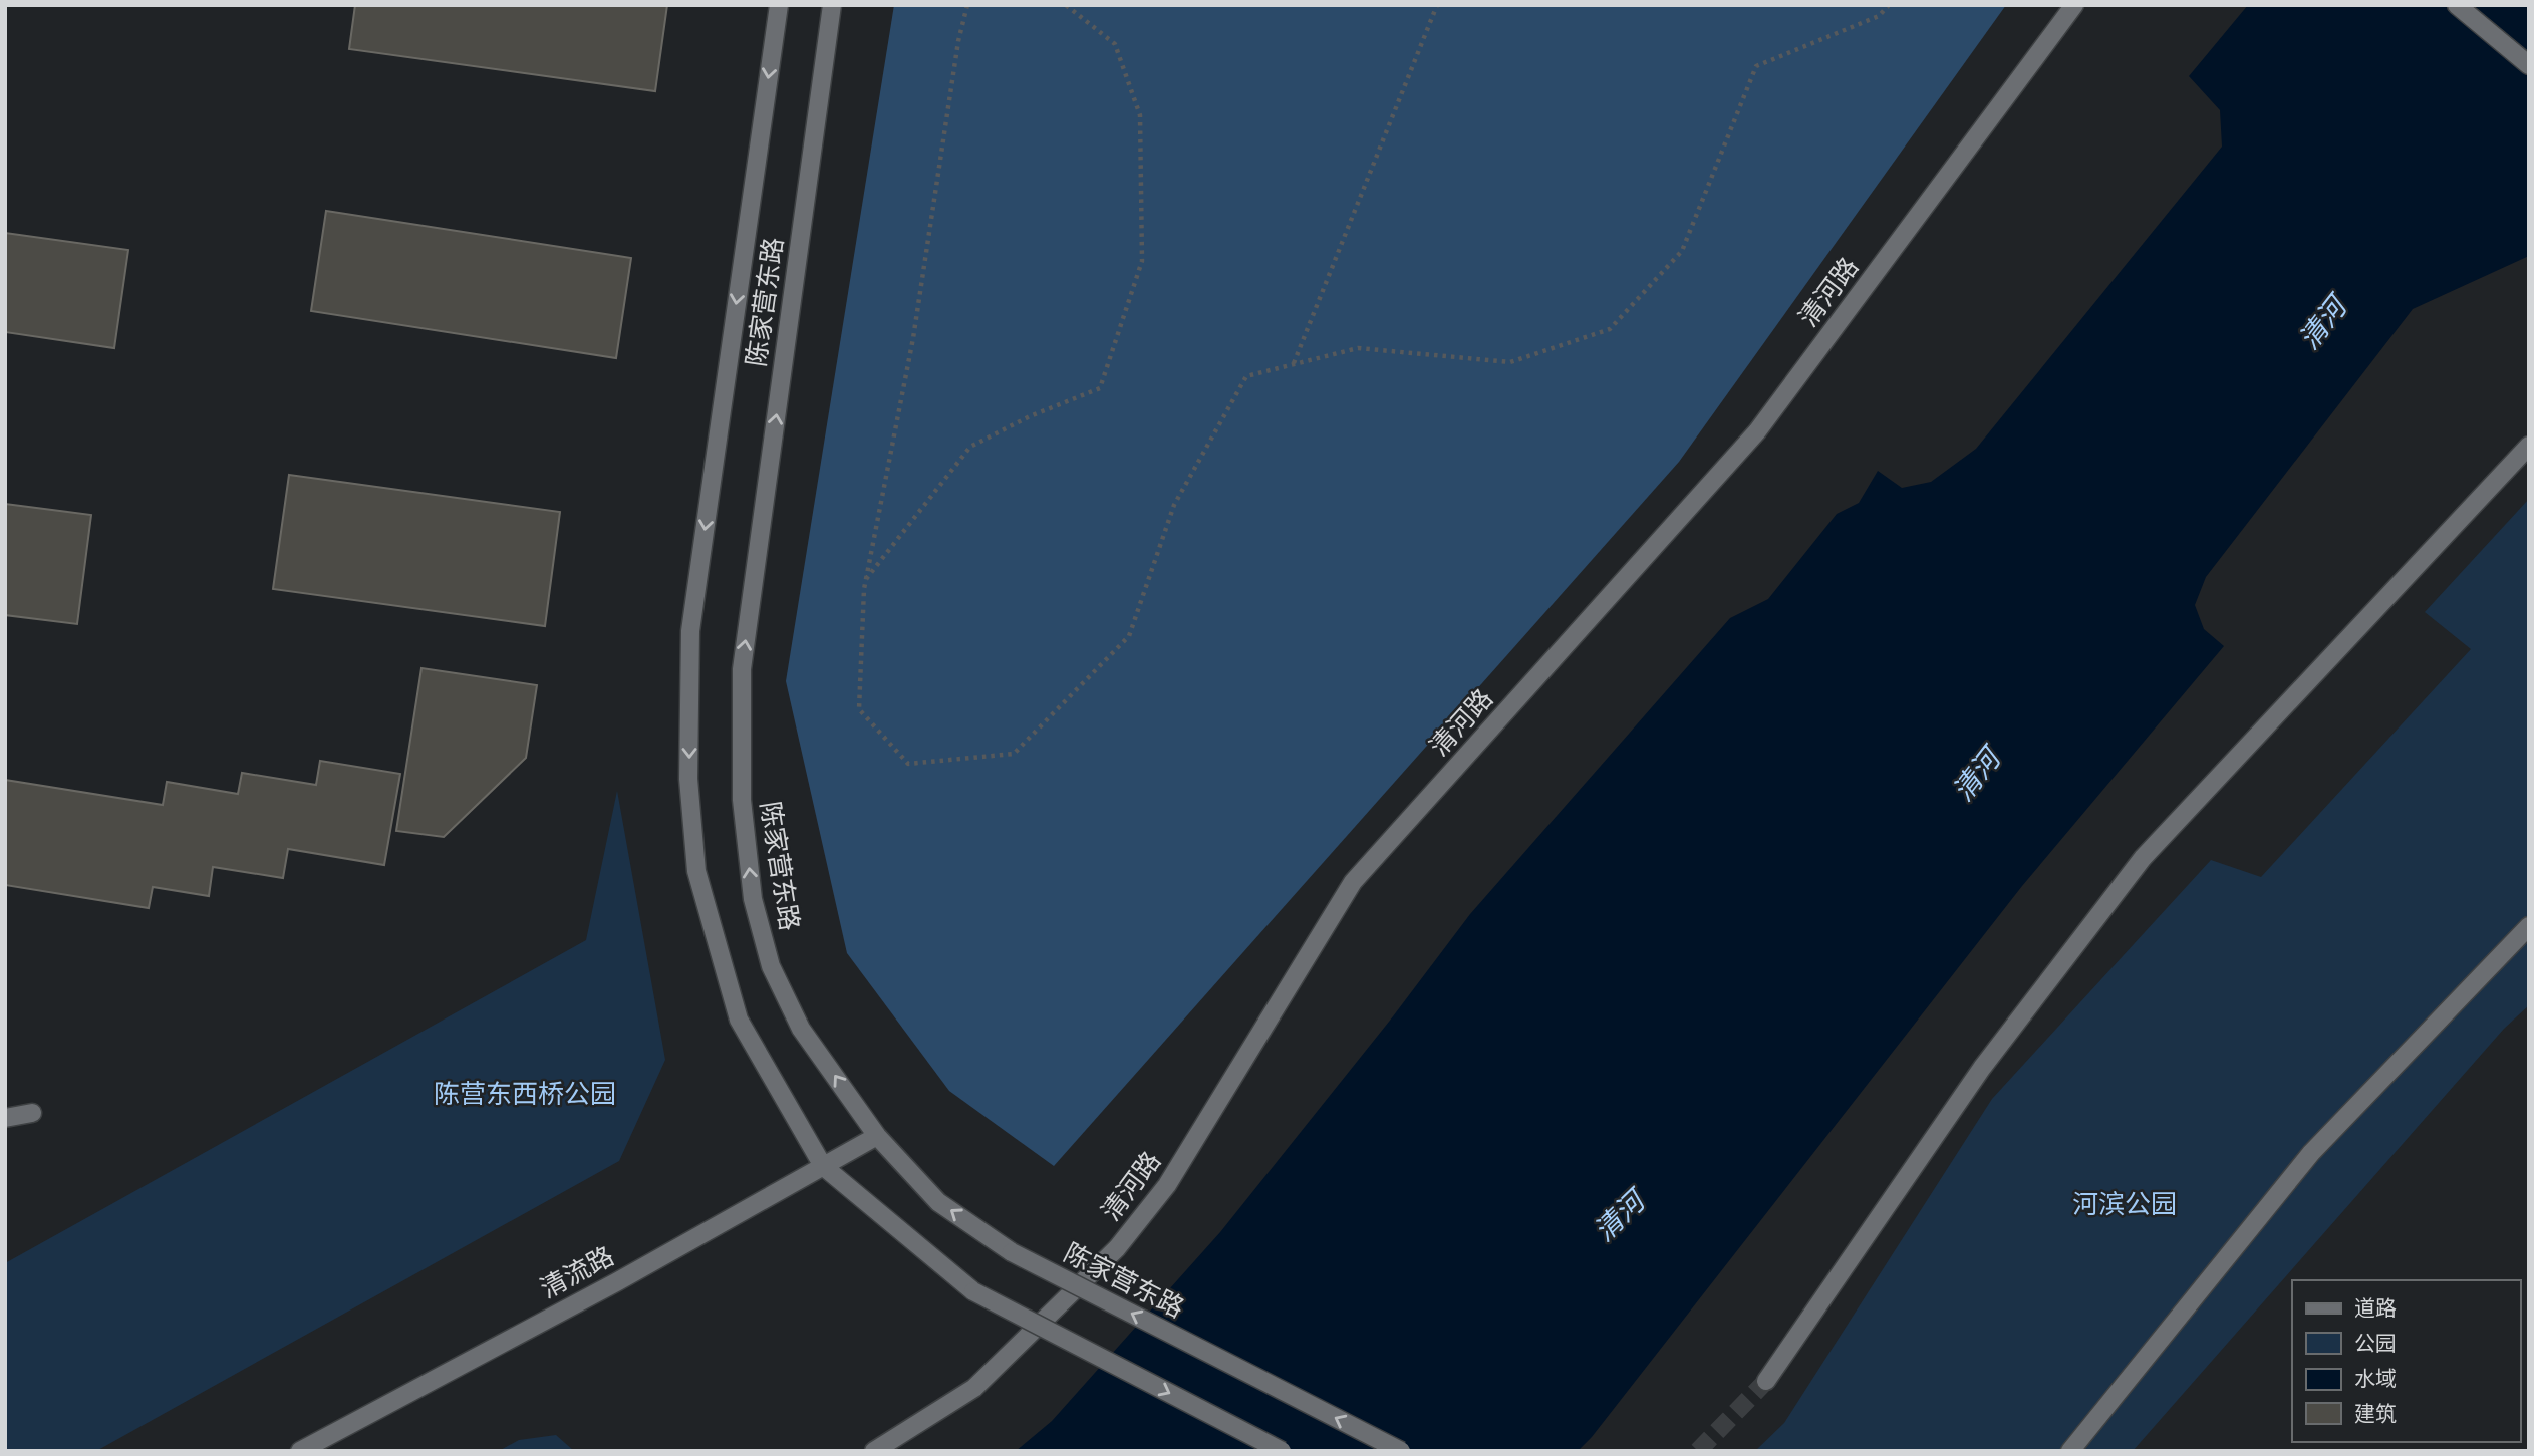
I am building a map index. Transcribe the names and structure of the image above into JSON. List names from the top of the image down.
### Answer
{
  "streets": {
    "street": ["清河路", "陈家营东路", "清流路"]
  },
  "crossings": [
    ["陈家营东路", "清流路"]
  ],
  "water": ["清河"],
  "parks": ["陈营东西桥公园", "河滨公园"],
  "legend": [
    "道路",
    "公园",
    "水域",
    "建筑"
  ]
}
